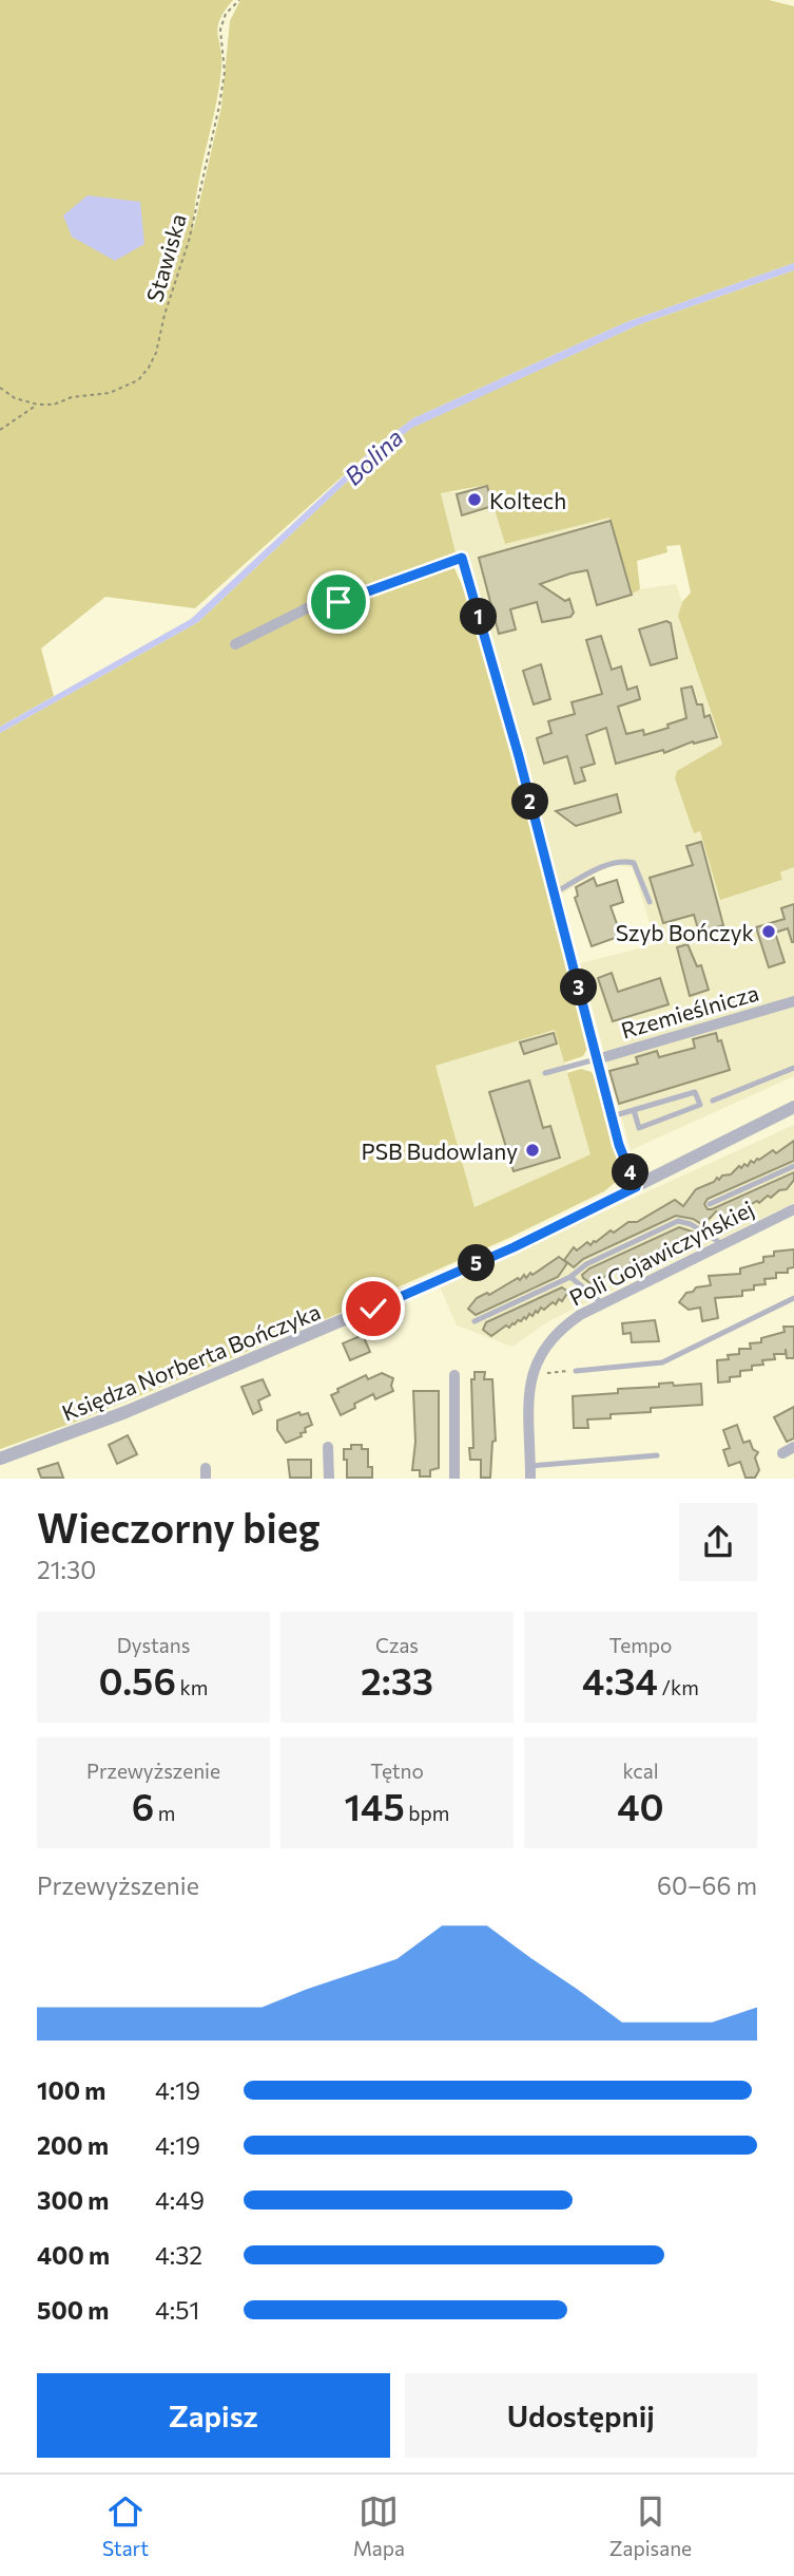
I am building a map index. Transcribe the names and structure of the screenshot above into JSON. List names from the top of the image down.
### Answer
{
  "streets": {
    "street": ["Rzemieślnicza", "Poli Gojawiczyńskiej", "Księdza Norberta Bończyka"],
    "path": ["Stawiska"]
  },
  "crossings": [
    ["Rzemieślnicza", "Księdza Norberta Bończyka"]
  ],
  "water": ["Bolina"],
  "places": ["Koltech", "Szyb Bończyk", "PSB Budowlany"],
  "page": {
    "pins": [
      "1",
      "2",
      "3",
      "4",
      "5"
    ],
    "heading": ["Wieczorny bieg", "21:30"],
    "stats": [
      ["Dystans", "0.56 km"],
      ["Czas", "2:33"],
      ["Tempo", "4:34 /km"],
      ["Przewyższenie", "6 m"],
      ["Tętno", "145 bpm"],
      ["kcal", "40"]
    ],
    "chart": ["Przewyższenie", "60–66 m"],
    "list": [
      {
        "name": "100 m",
        "note": "4:19"
      },
      {
        "name": "200 m",
        "note": "4:19"
      },
      {
        "name": "300 m",
        "note": "4:49"
      },
      {
        "name": "400 m",
        "note": "4:32"
      },
      {
        "name": "500 m",
        "note": "4:51"
      }
    ],
    "buttons": ["Zapisz", "Udostępnij"],
    "tabs": ["Start", "Mapa", "Zapisane"]
  }
}
